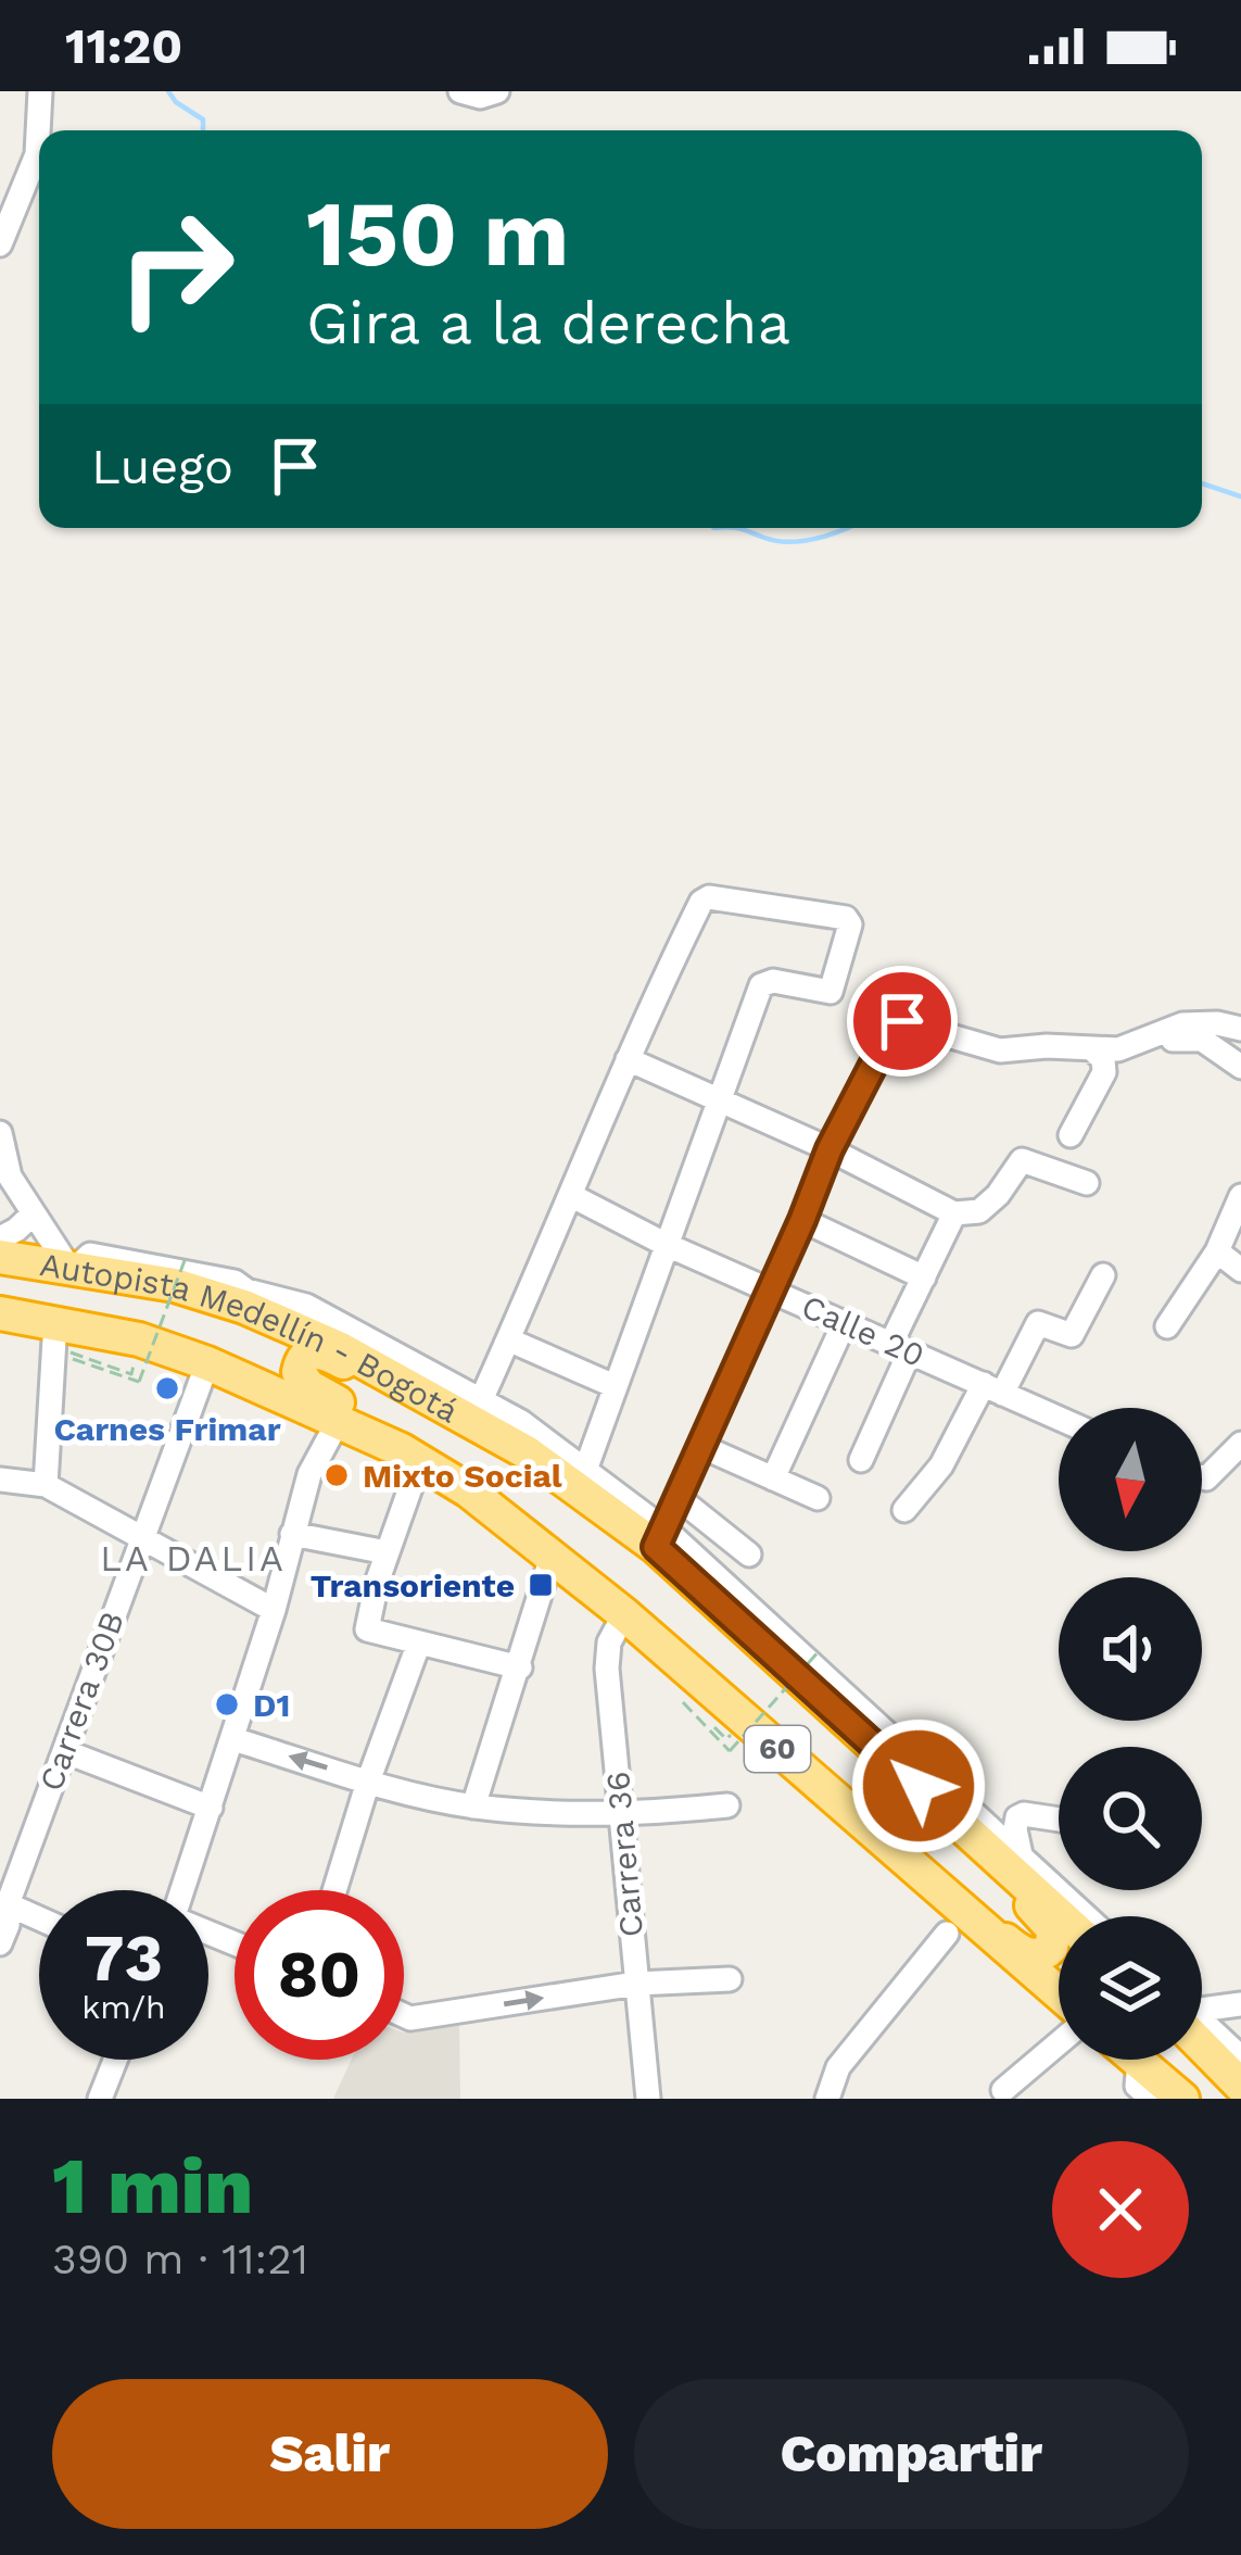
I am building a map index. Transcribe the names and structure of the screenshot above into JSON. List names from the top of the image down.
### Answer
{
  "streets": {
    "highway": ["Autopista Medellín - Bogotá", "60"],
    "street": ["Calle 20", "Carrera 30B", "Carrera 36"]
  },
  "crossings": [
    ["Autopista Medellín - Bogotá", "Carrera 30B"],
    ["Autopista Medellín - Bogotá", "Carrera 36"]
  ],
  "districts": ["LA DALIA"],
  "places": {
    "other": ["Carnes Frimar", "Mixto Social", "D1"],
    "transit": ["Transoriente"]
  },
  "north": "bottom",
  "page": {
    "status": "11:20",
    "turn": ["150 m", "Gira a la derecha"],
    "then": "Luego",
    "speed": "73 km/h",
    "limit": "80",
    "heading": ["1 min", "390 m · 11:21"],
    "buttons": ["Salir", "Compartir"]
  }
}
